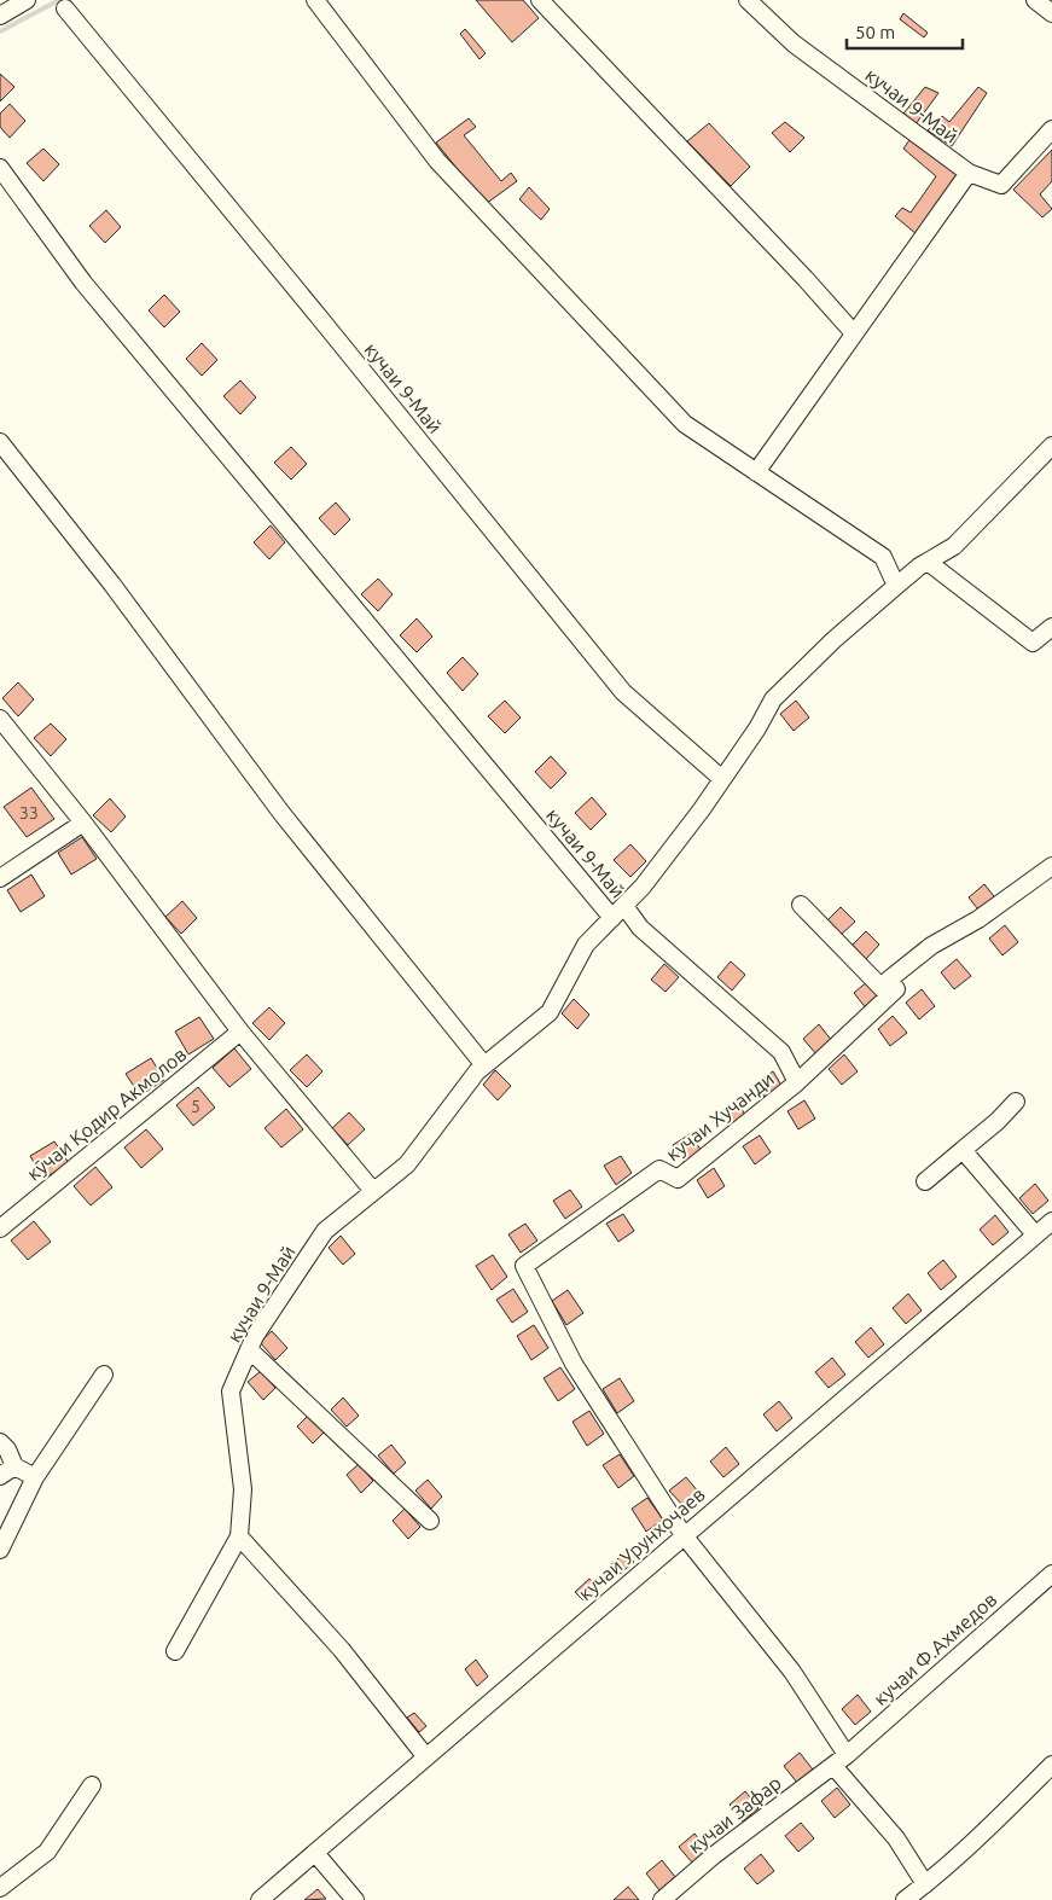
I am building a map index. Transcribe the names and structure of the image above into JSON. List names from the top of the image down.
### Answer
{
  "streets": {
    "street": [
      "кучаи 9-Май",
      "кӯчаи Қодир Акмолов",
      "кучаи Хучанди",
      "кучаи Урунхочаев",
      "кучаи Ф.Ахмедов",
      "кучаи Зафар"
    ]
  },
  "crossings": [
    ["кучаи Хучанди", "кучаи Урунхочаев"],
    ["кучаи Ф.Ахмедов", "кучаи Зафар"]
  ],
  "house_numbers": ["33", "5"],
  "scale_bar": "50 m"
}
